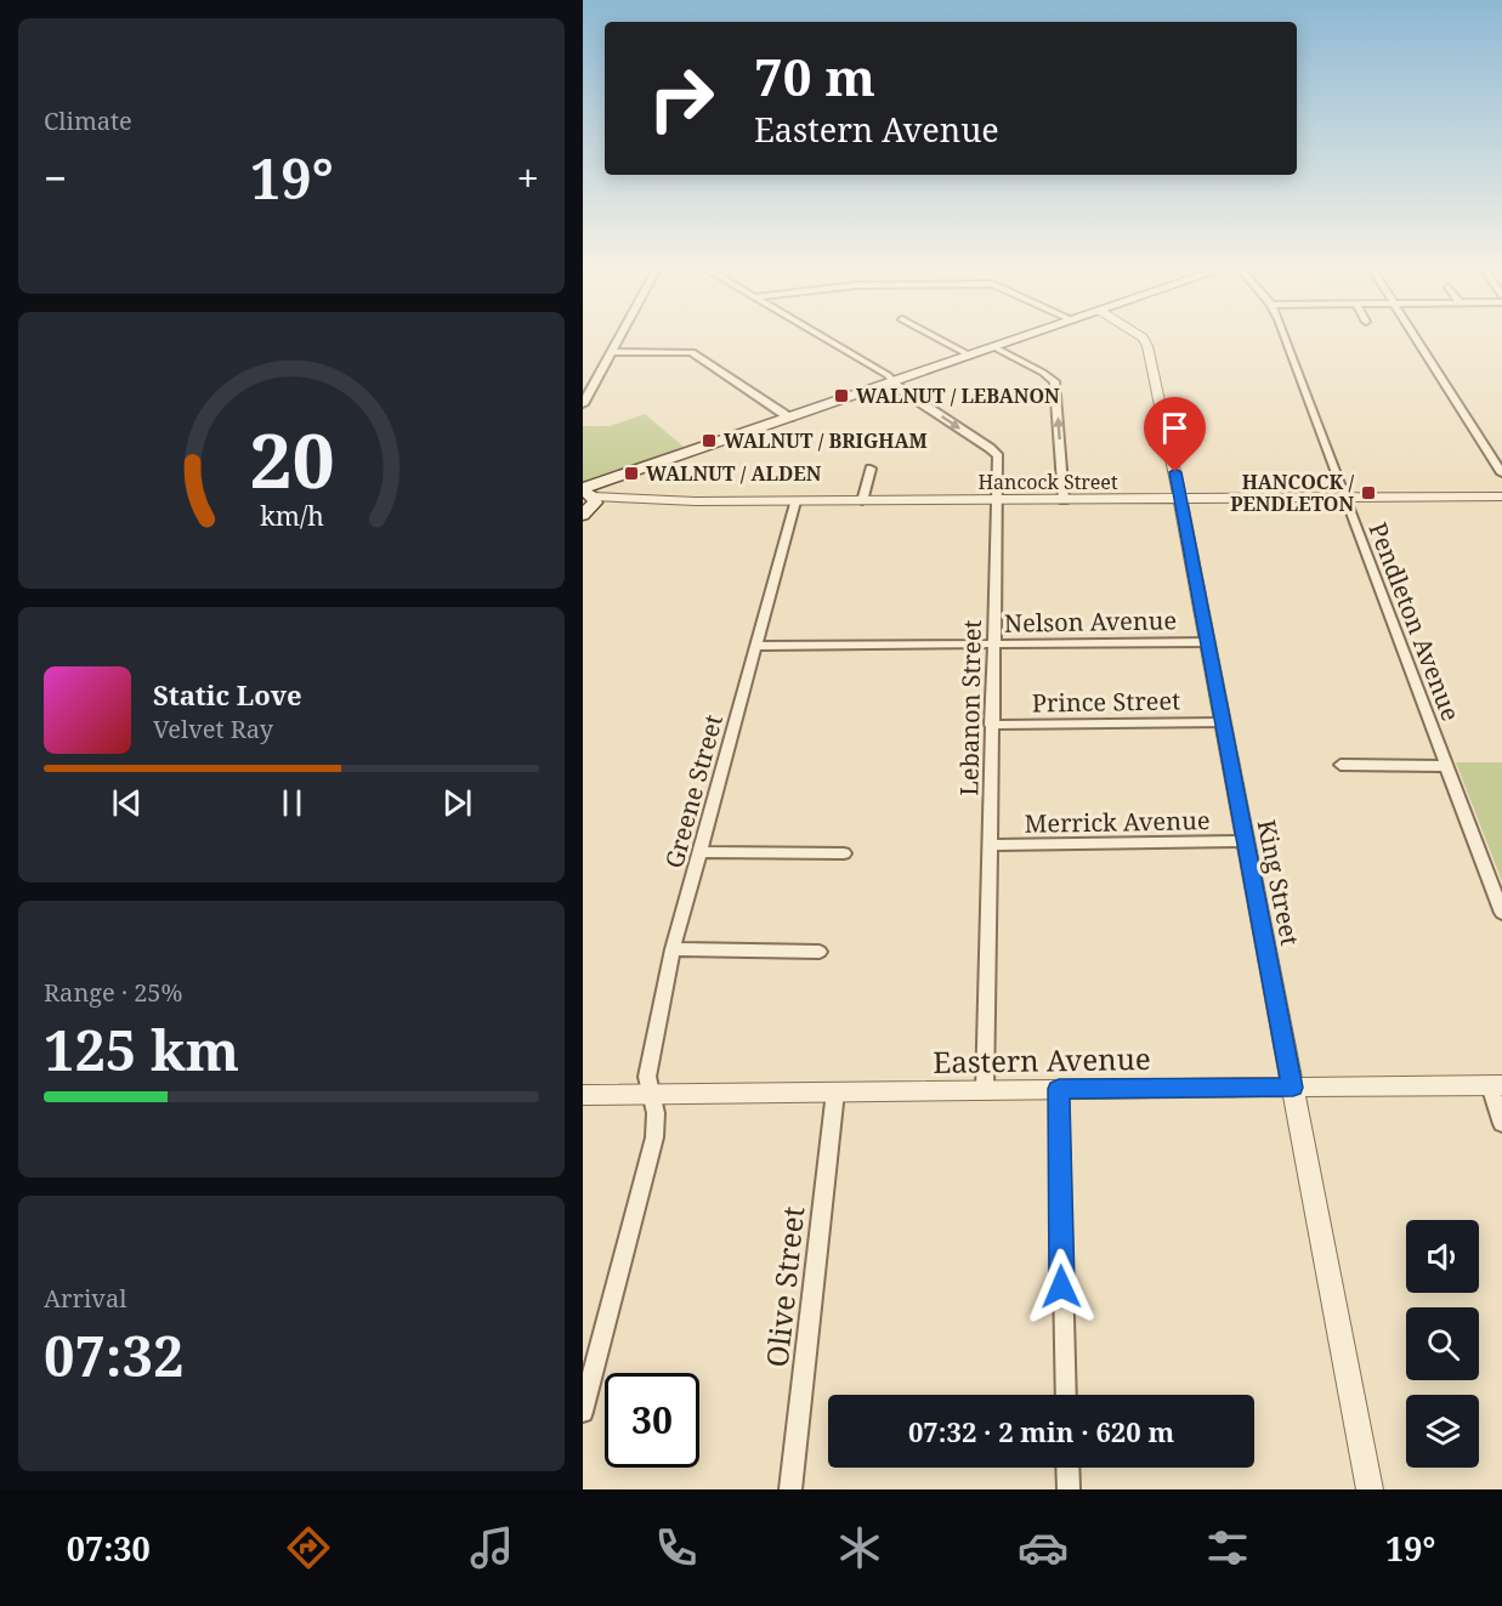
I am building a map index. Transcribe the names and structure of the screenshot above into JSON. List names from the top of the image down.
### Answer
{
  "streets": {
    "street": [
      "Hancock Street",
      "Nelson Avenue",
      "Pendleton Avenue",
      "Prince Street",
      "Lebanon Street",
      "Greene Street",
      "Merrick Avenue",
      "King Street",
      "Eastern Avenue",
      "Olive Street"
    ]
  },
  "crossings": [
    ["Hancock Street", "Pendleton Avenue"],
    ["Hancock Street", "Lebanon Street"],
    ["Hancock Street", "Greene Street"],
    ["Hancock Street", "King Street"],
    ["Nelson Avenue", "Lebanon Street"],
    ["Nelson Avenue", "Greene Street"],
    ["Nelson Avenue", "King Street"],
    ["Prince Street", "Lebanon Street"],
    ["Prince Street", "King Street"],
    ["Lebanon Street", "Merrick Avenue"],
    ["Lebanon Street", "Eastern Avenue"],
    ["Greene Street", "Eastern Avenue"],
    ["Merrick Avenue", "King Street"],
    ["King Street", "Eastern Avenue"],
    ["Eastern Avenue", "Olive Street"]
  ],
  "places": {
    "transit": [
      "WALNUT / LEBANON",
      "WALNUT / BRIGHAM",
      "WALNUT / ALDEN",
      "HANCOCK / PENDLETON"
    ]
  },
  "page": {
    "tile": [
      "Climate",
      ["Range · 25%", "125 km"],
      ["Arrival", "07:32"]
    ],
    "turn": ["70 m", "Eastern Avenue"],
    "heat": ["−", "19°", "+"],
    "song": ["Static Love", "Velvet Ray"],
    "limit": "30",
    "trip": "07:32 · 2 min · 620 m",
    "tabs": ["07:30", "19°"],
    "gauge": ["20", "km/h"]
  }
}
